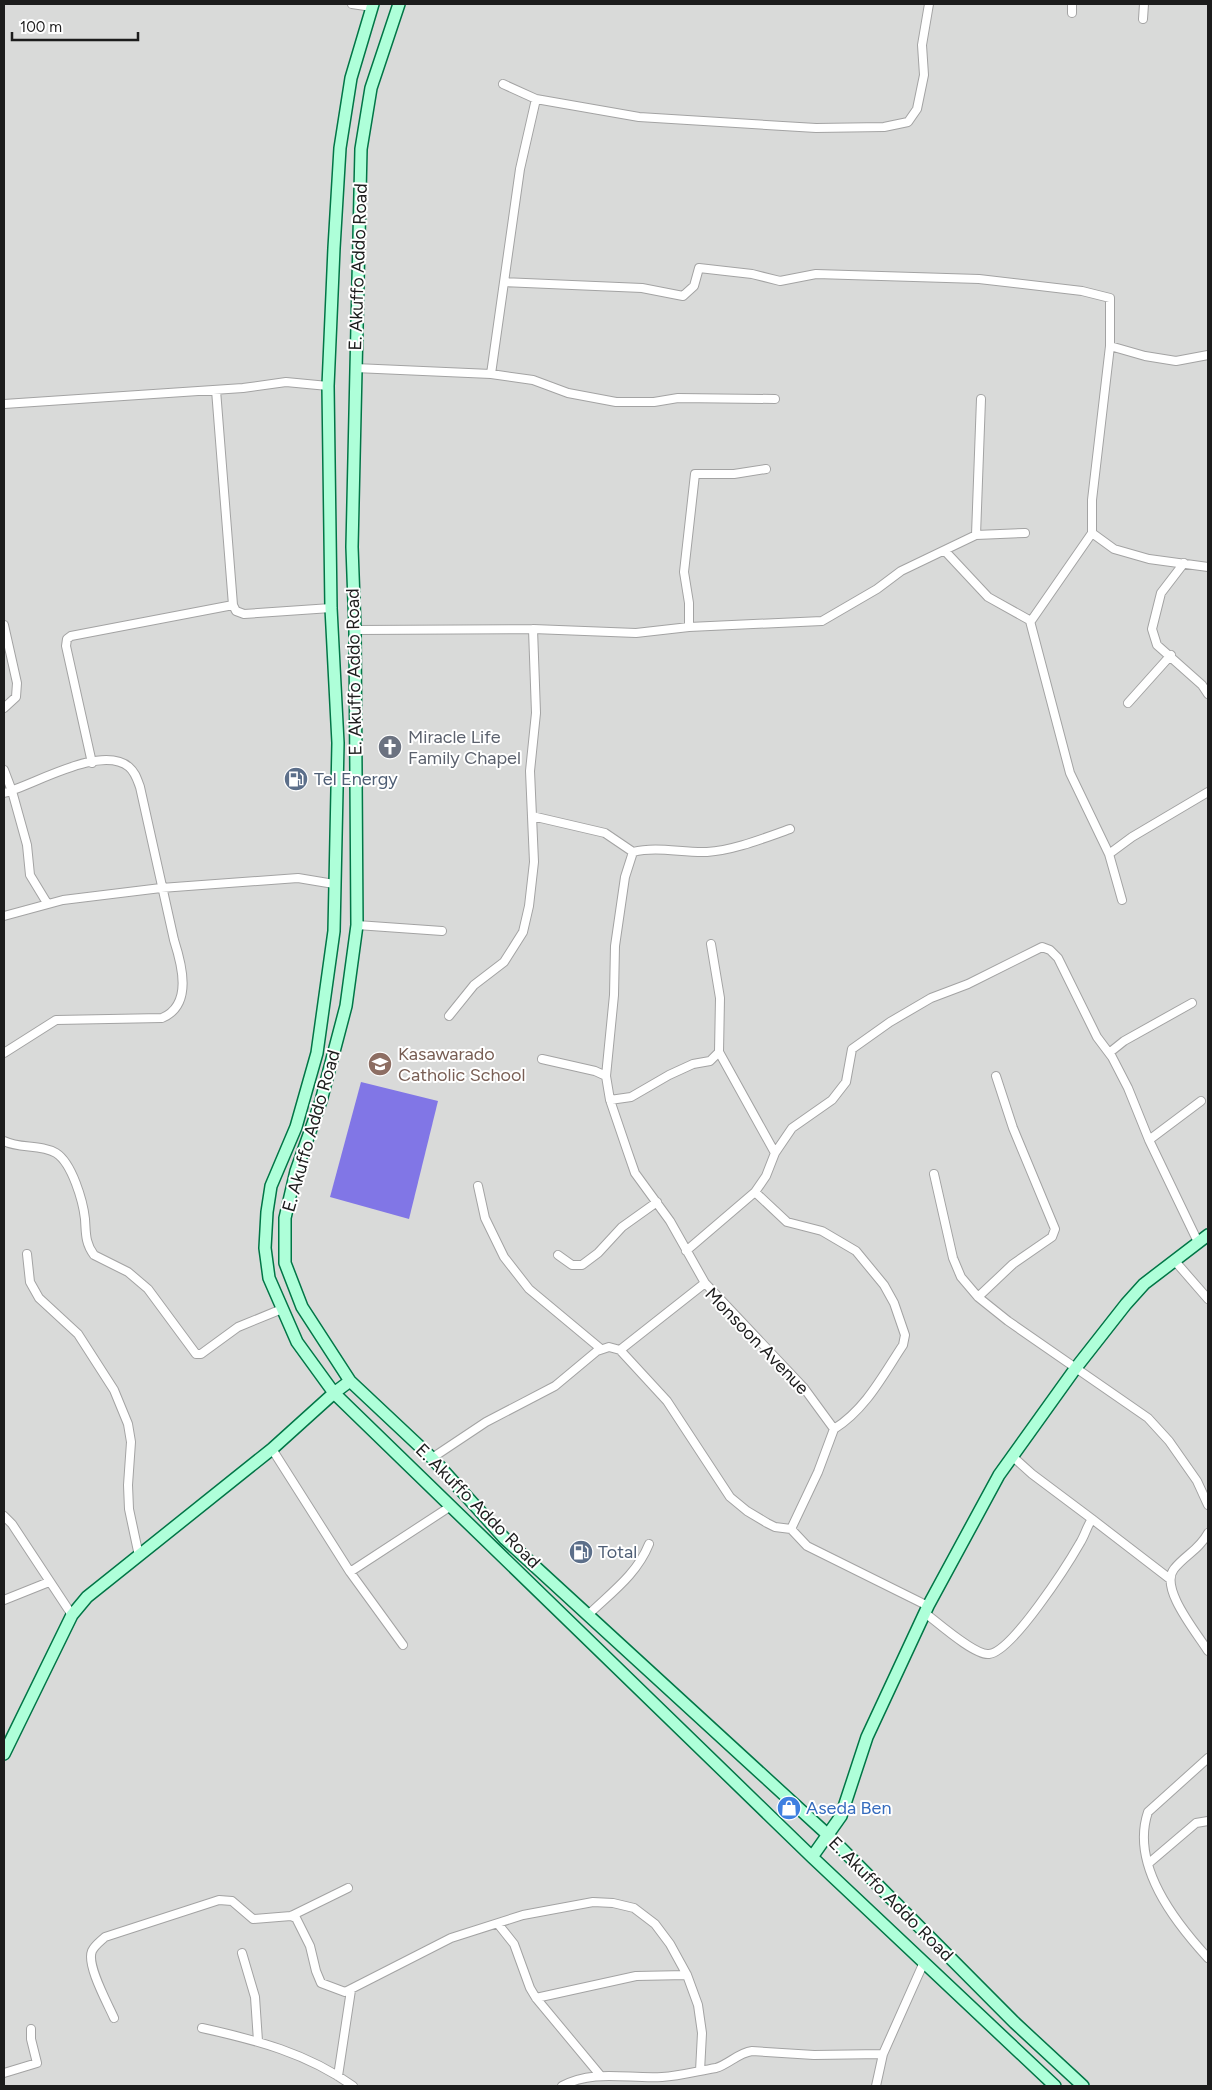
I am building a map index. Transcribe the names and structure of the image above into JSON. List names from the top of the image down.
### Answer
{
  "streets": {
    "main road": ["E. Akuffo Addo Road"],
    "street": ["Monsoon Avenue"]
  },
  "places": {
    "church": ["Miracle Life Family Chapel"],
    "fuel station": ["Tel Energy", "Total"],
    "school or university": ["Kasawarado Catholic School"],
    "shop": ["Aseda Ben"]
  },
  "scale_bar": "100 m"
}
